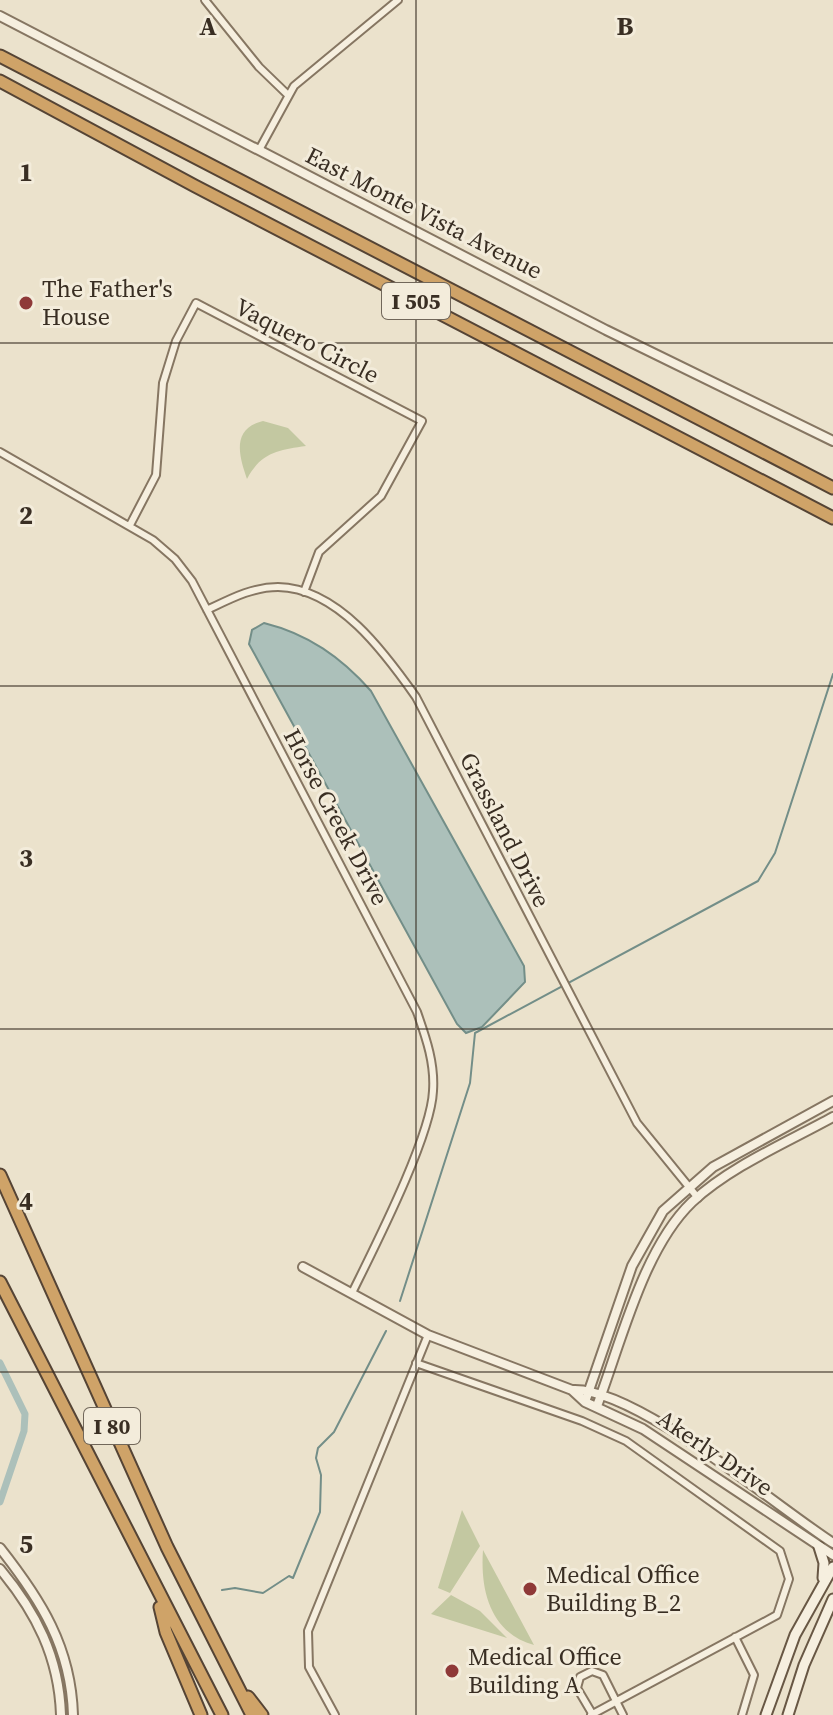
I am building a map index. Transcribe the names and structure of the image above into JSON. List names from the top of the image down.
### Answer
{
  "streets": {
    "highway": ["I 505", "I 80"],
    "street": [
      "East Monte Vista Avenue",
      "Vaquero Circle",
      "Horse Creek Drive",
      "Grassland Drive",
      "Akerly Drive"
    ]
  },
  "crossings": [
    ["Vaquero Circle", "Horse Creek Drive"],
    ["Vaquero Circle", "Grassland Drive"],
    ["Horse Creek Drive", "Grassland Drive"],
    ["Horse Creek Drive", "Akerly Drive"]
  ],
  "places": ["The Father's House", "Medical Office Building B_2", "Medical Office Building A"],
  "grid": {
    "columns": ["A", "B"],
    "rows": [
      "1",
      "2",
      "3",
      "4",
      "5"
    ]
  }
}
